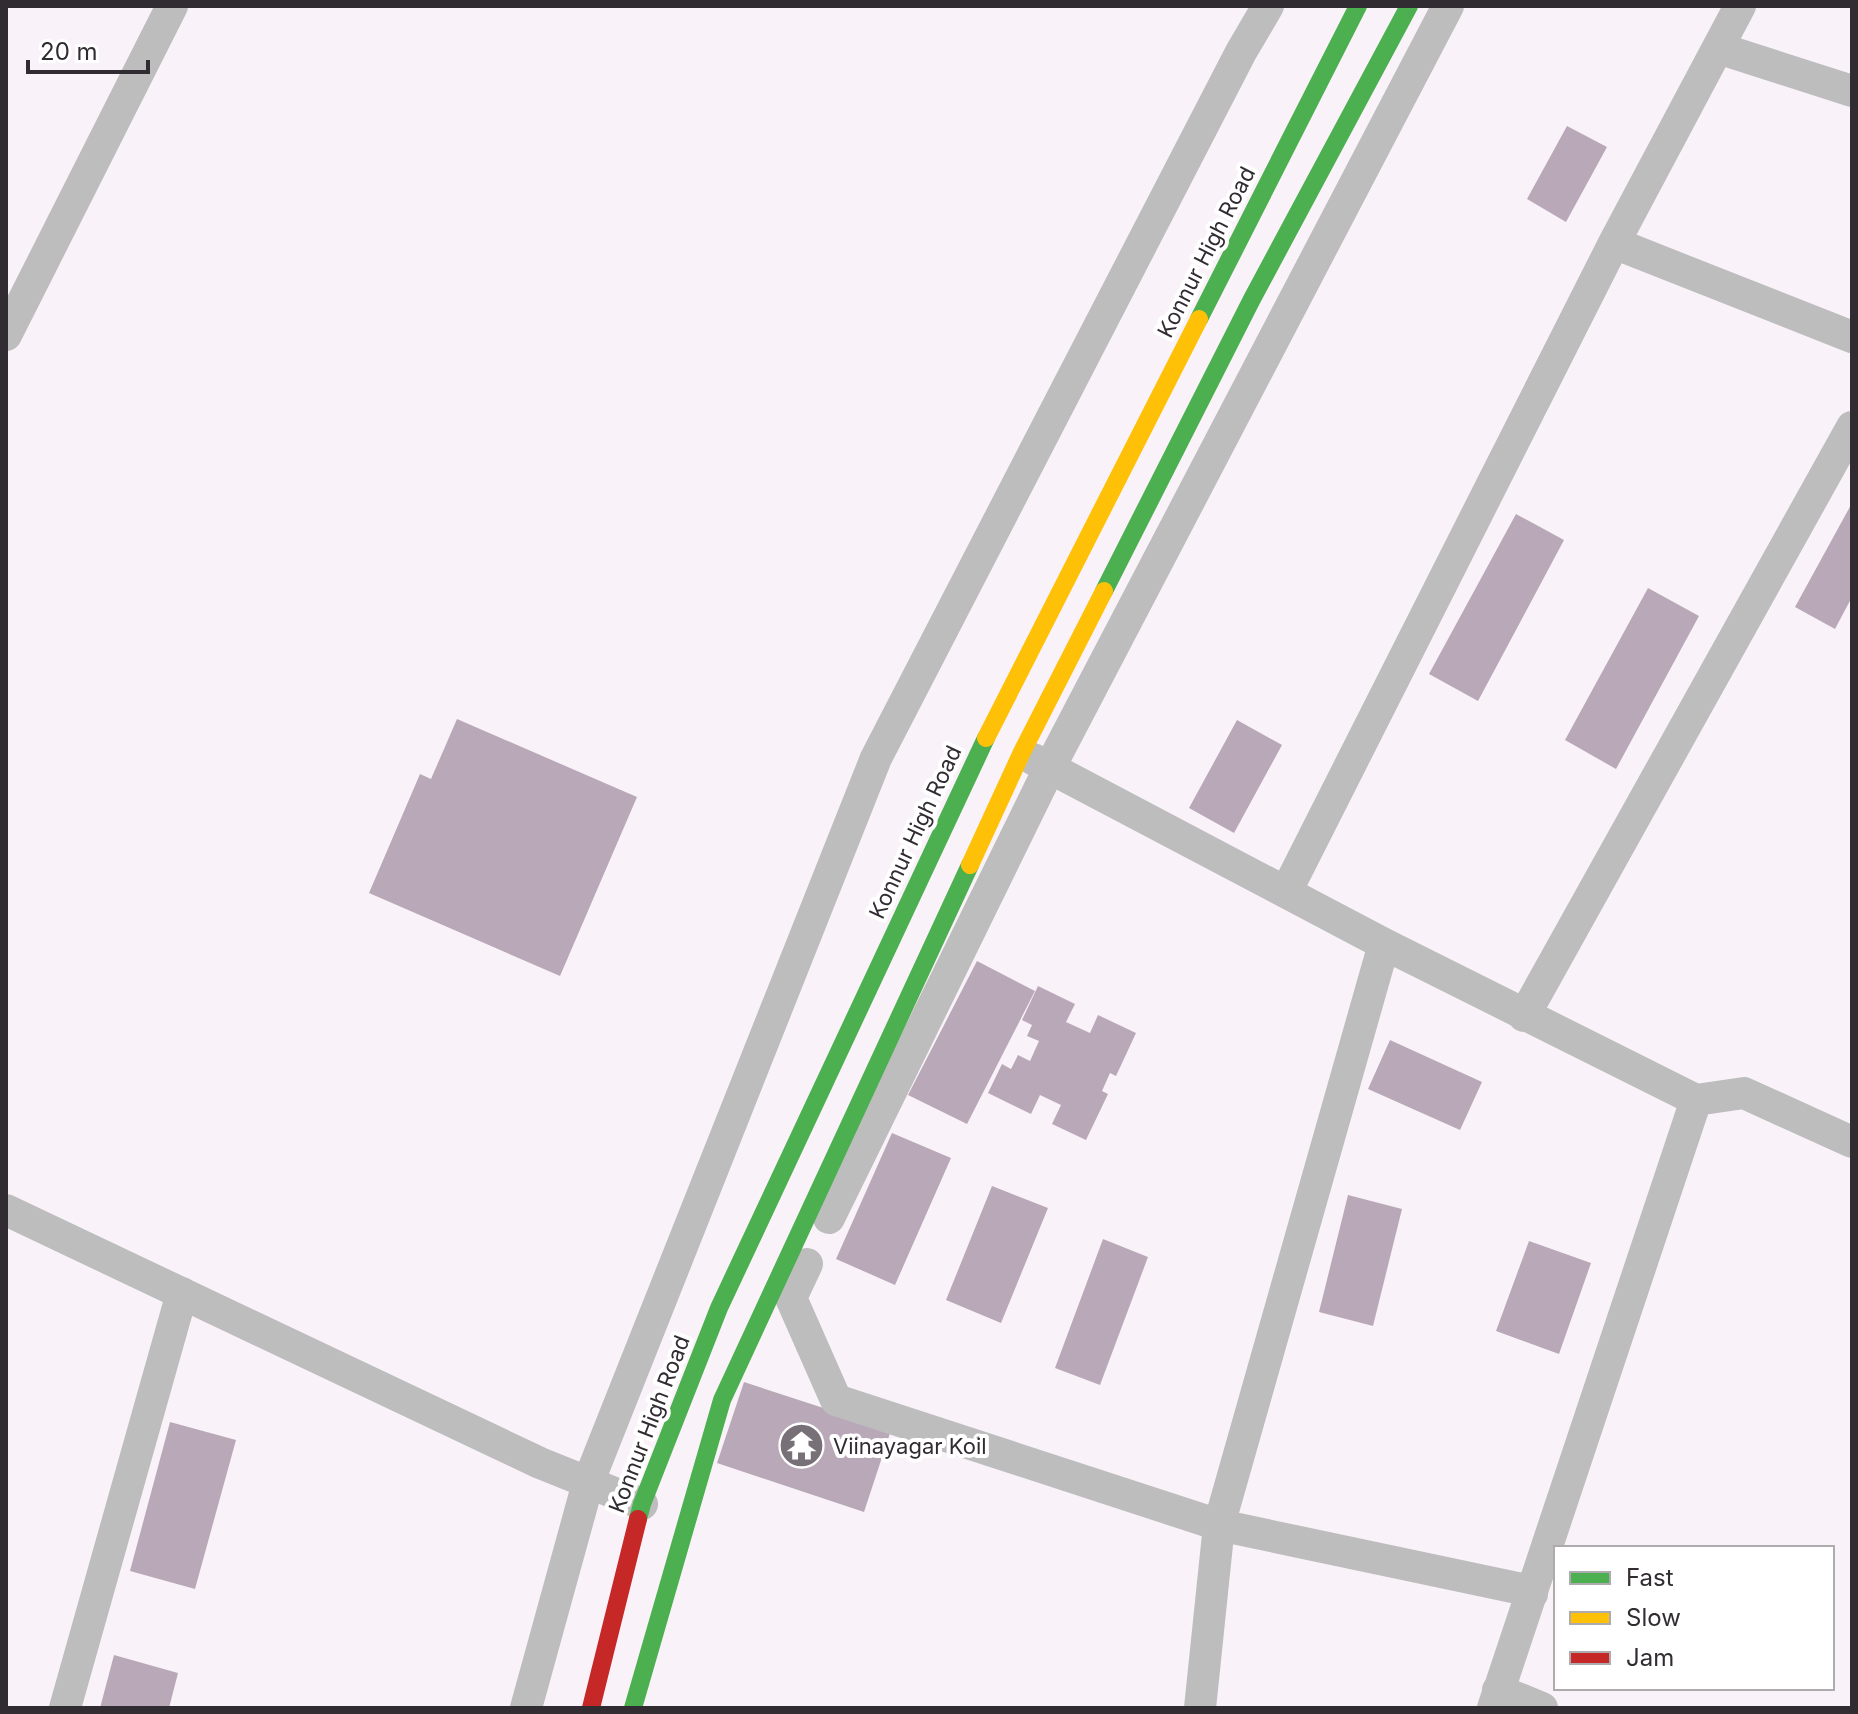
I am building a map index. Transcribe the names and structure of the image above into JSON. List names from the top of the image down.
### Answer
{
  "streets": {
    "main road": ["Konnur High Road"]
  },
  "places": {
    "temple": ["Viinayagar Koil"]
  },
  "legend": ["Fast", "Slow", "Jam"],
  "scale_bar": "20 m"
}
